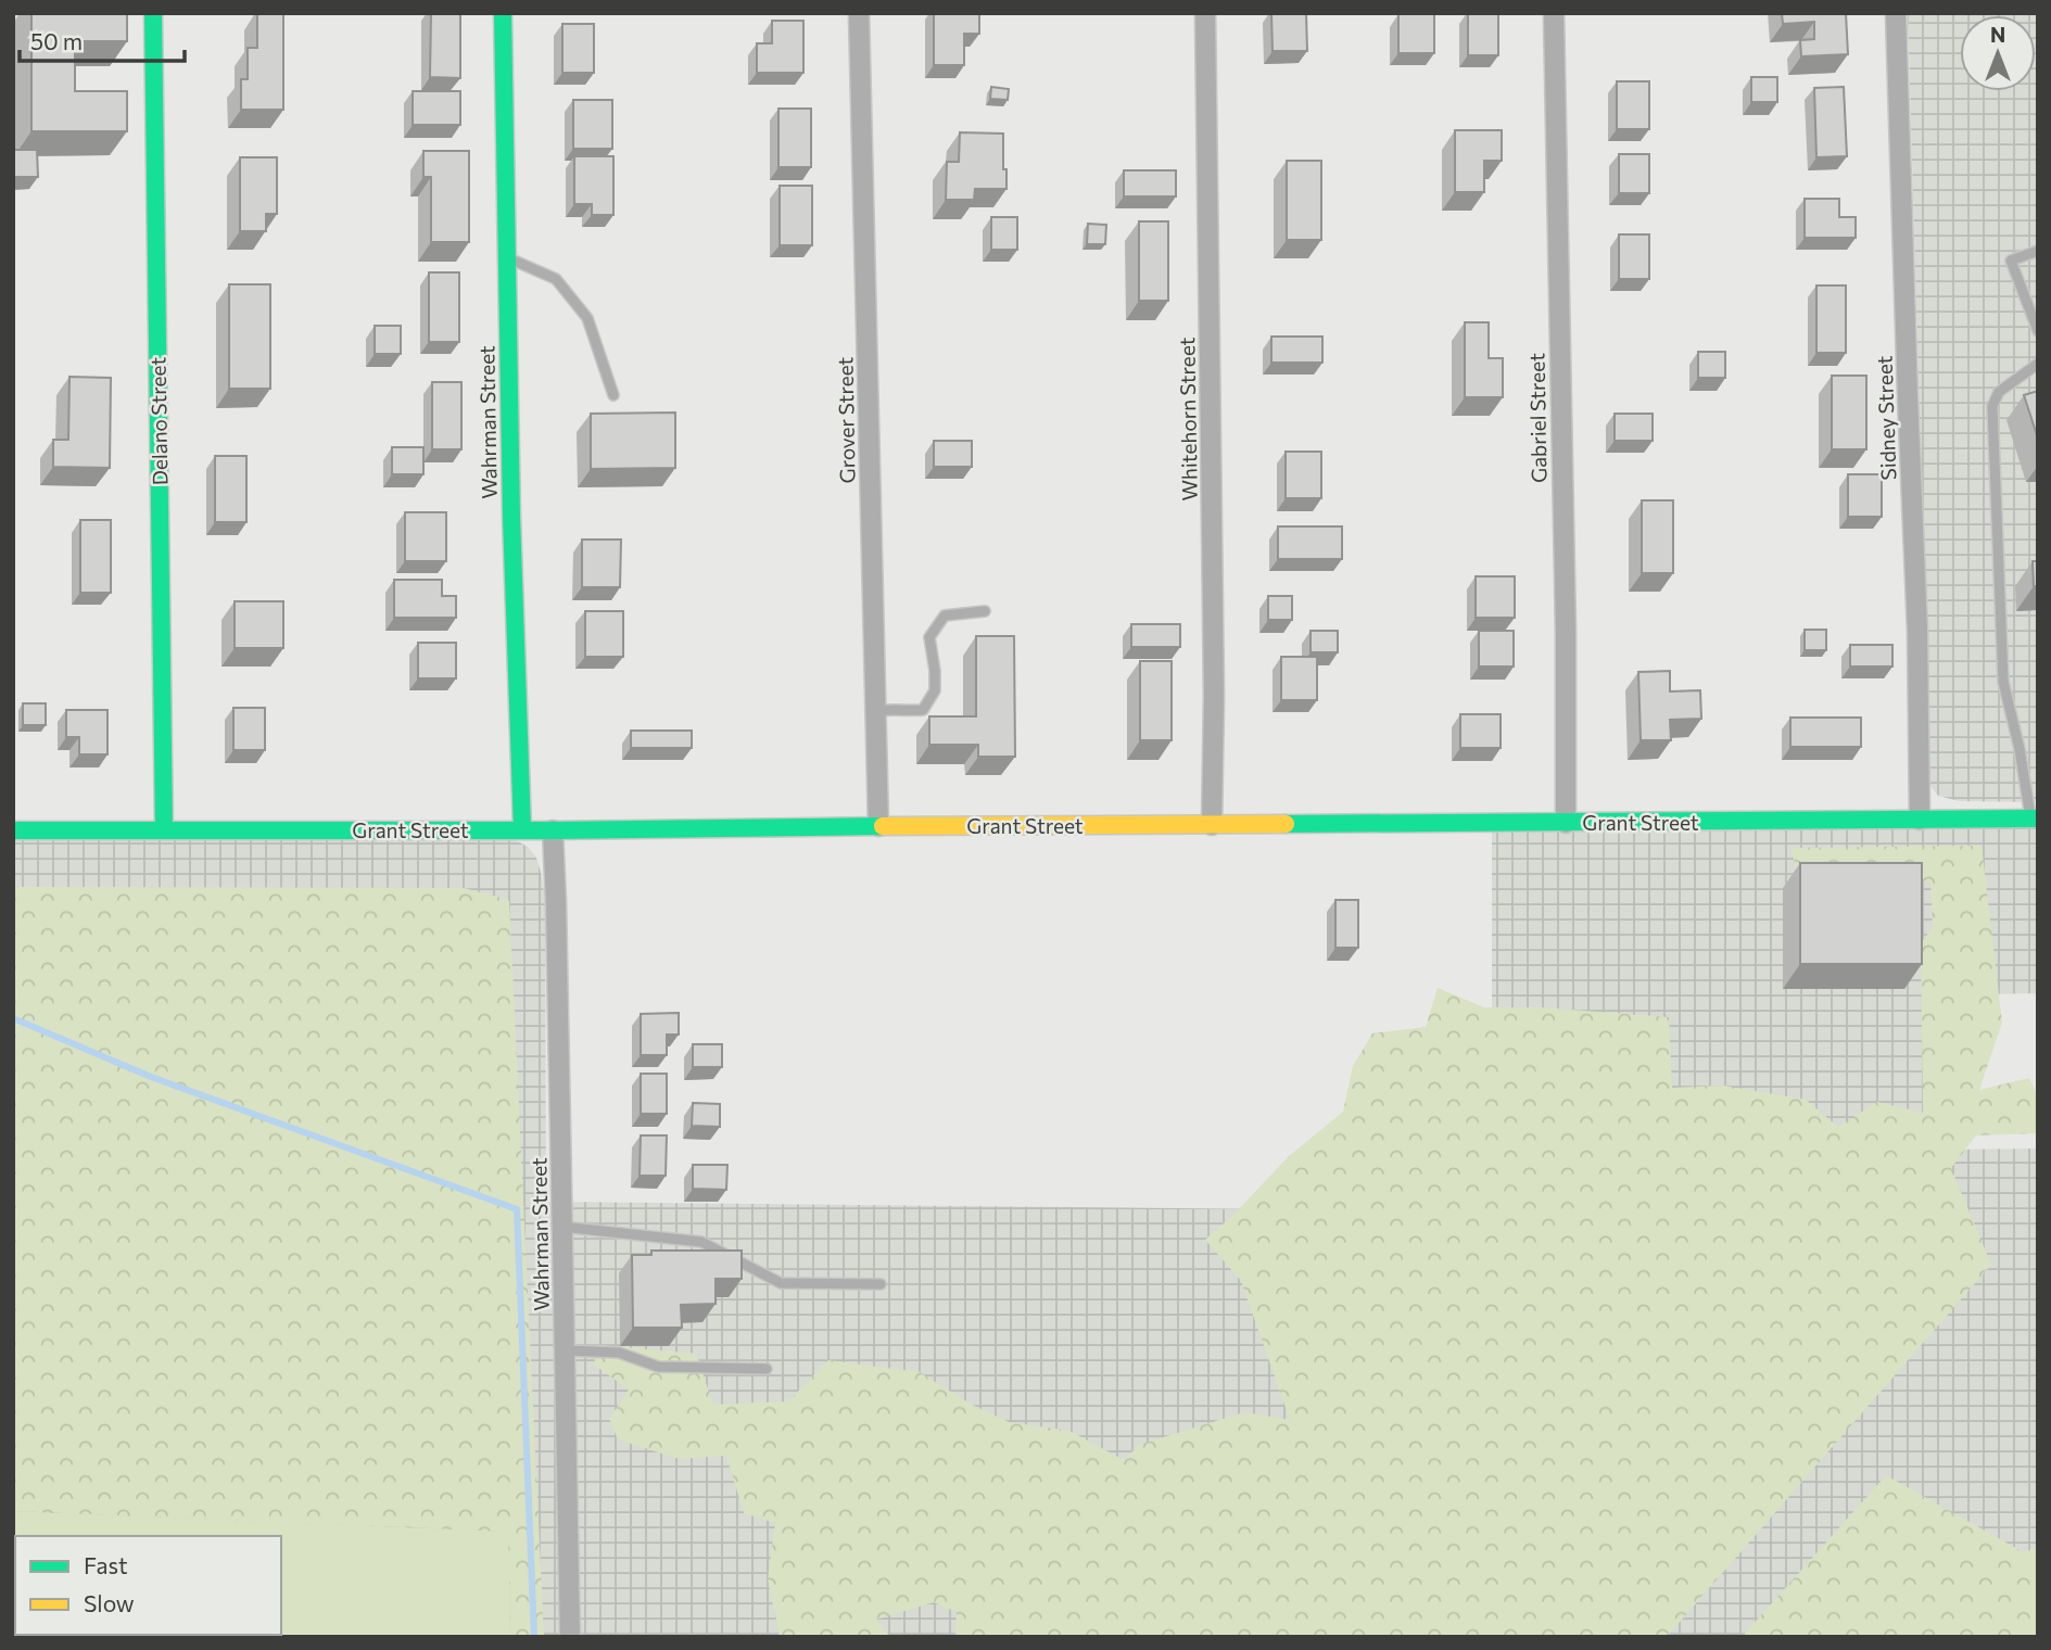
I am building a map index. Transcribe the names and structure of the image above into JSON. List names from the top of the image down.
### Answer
{
  "streets": {
    "street": [
      "Gabriel Street",
      "Sidney Street",
      "Whitehorn Street",
      "Grover Street",
      "Delano Street",
      "Wahrman Street",
      "Grant Street"
    ]
  },
  "crossings": [
    ["Gabriel Street", "Grant Street"],
    ["Sidney Street", "Grant Street"],
    ["Whitehorn Street", "Grant Street"],
    ["Grover Street", "Grant Street"],
    ["Delano Street", "Grant Street"],
    ["Wahrman Street", "Grant Street"]
  ],
  "legend": ["Fast", "Slow"],
  "scale_bar": "50 m",
  "north": "top"
}
